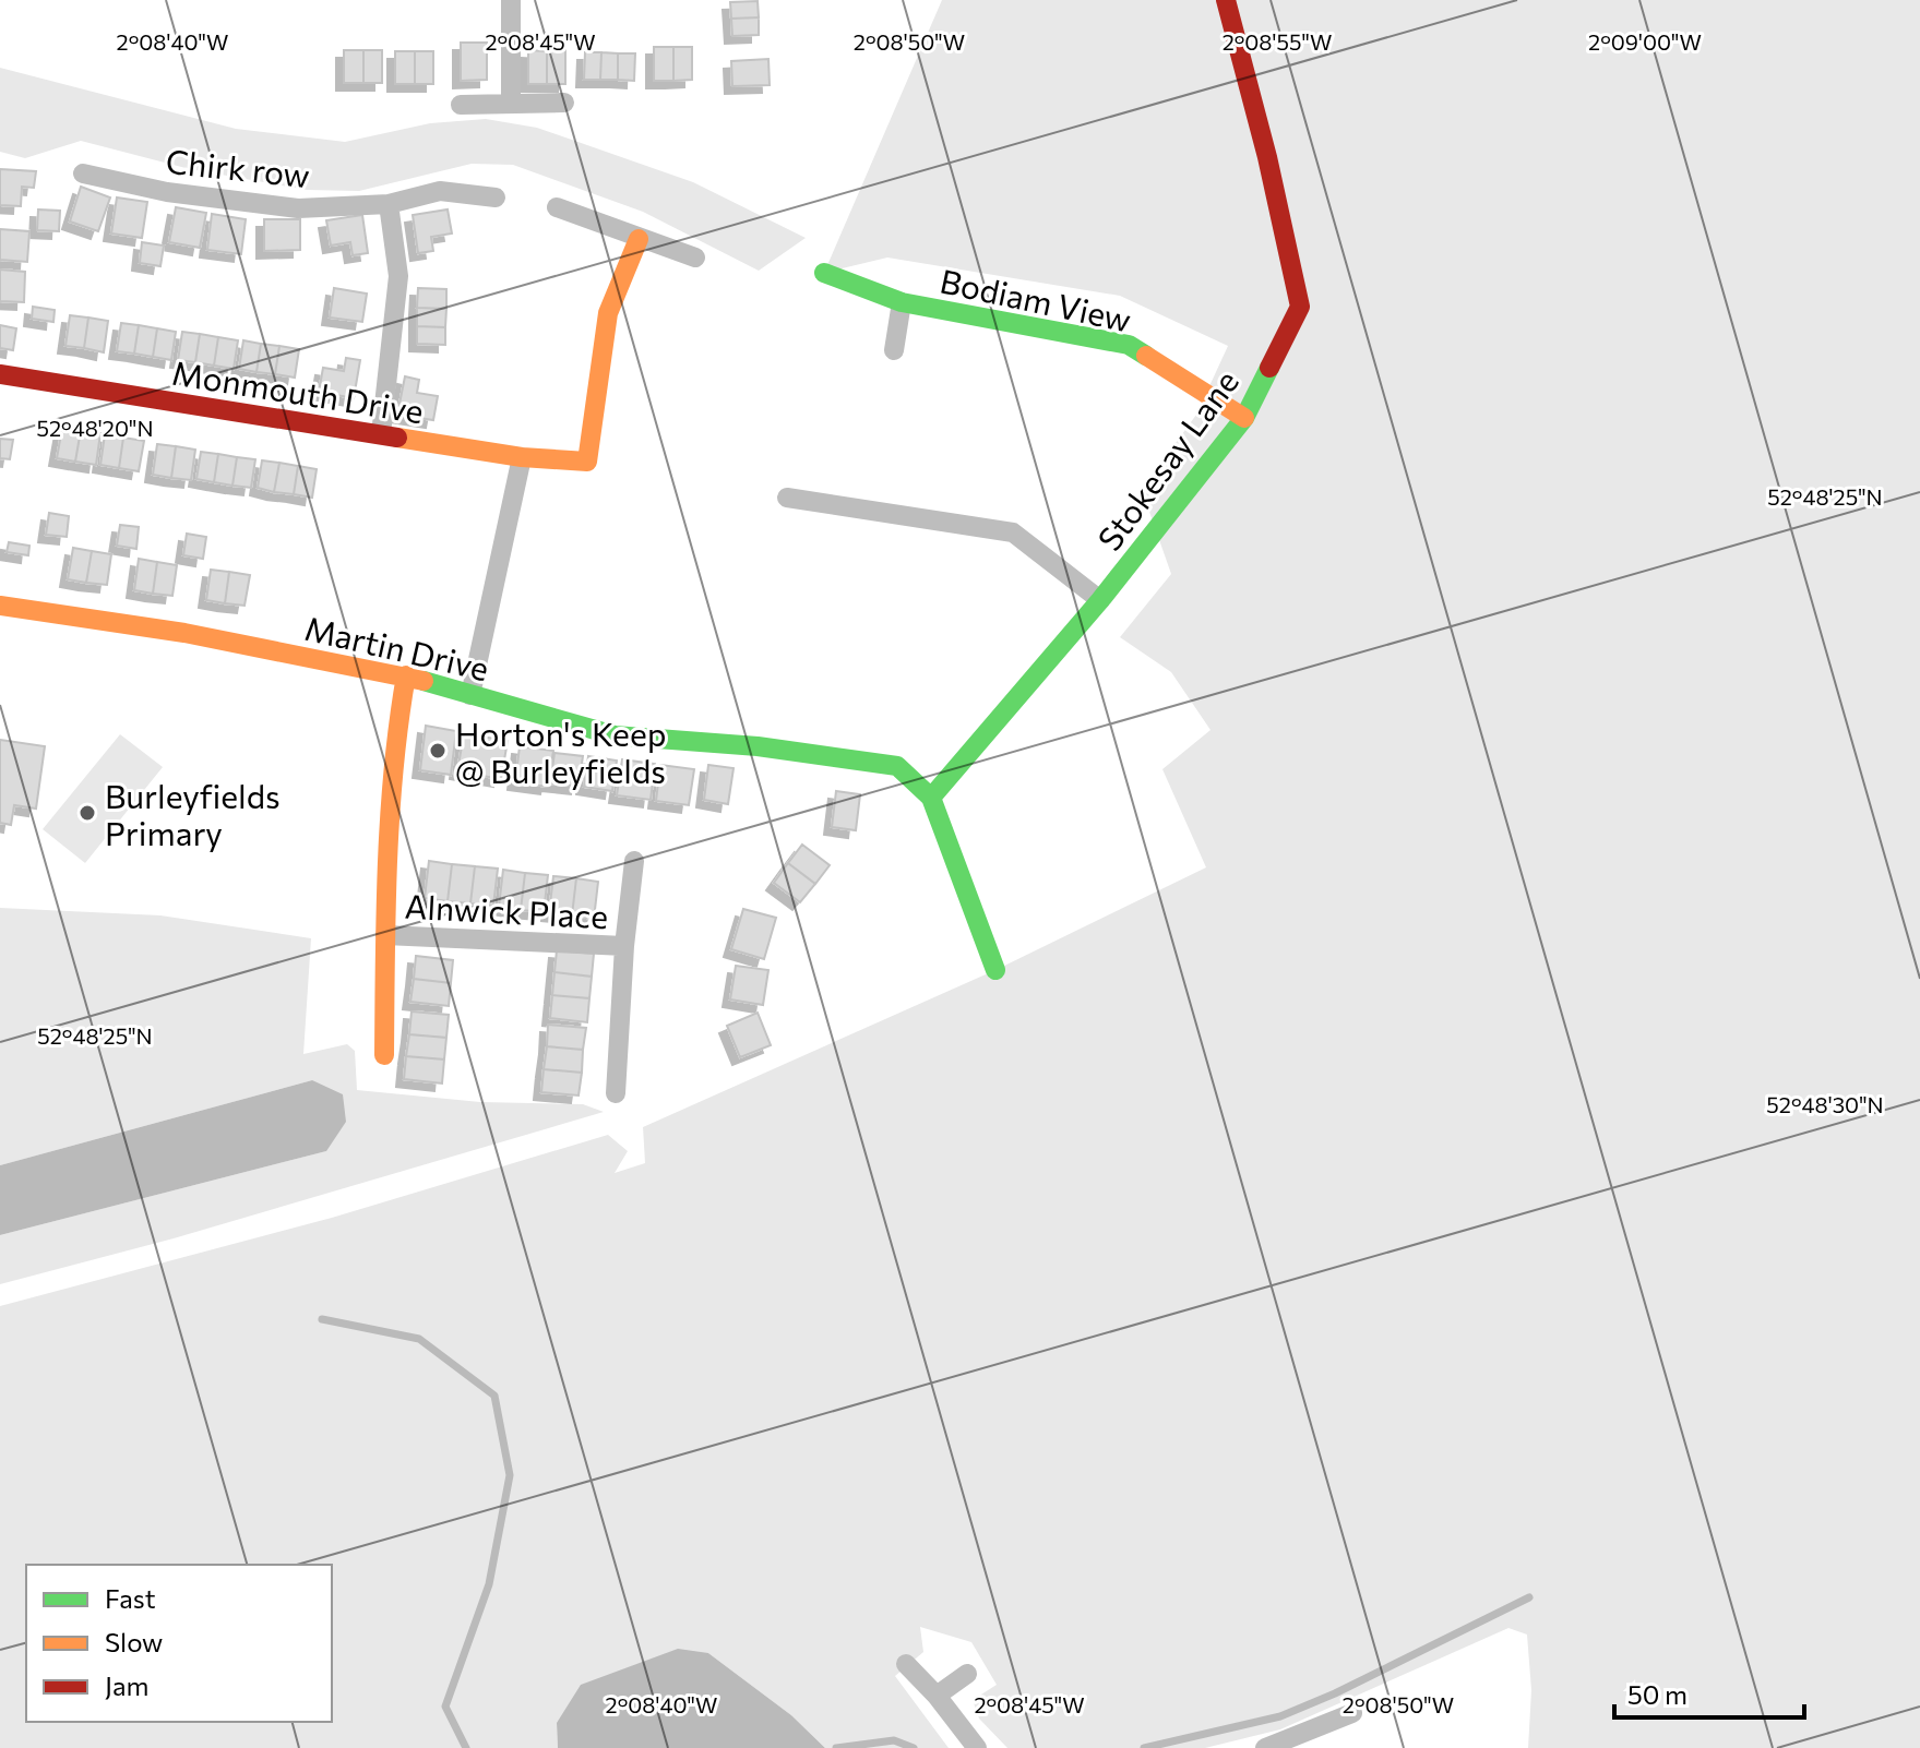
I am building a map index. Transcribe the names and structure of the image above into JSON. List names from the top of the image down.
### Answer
{
  "streets": {
    "street": [
      "Chirk row",
      "Bodiam View",
      "Monmouth Drive",
      "Stokesay Lane",
      "Martin Drive",
      "Alnwick Place"
    ]
  },
  "crossings": [
    ["Bodiam View", "Stokesay Lane"],
    ["Stokesay Lane", "Martin Drive"]
  ],
  "places": ["Horton's Keep @ Burleyfields", "Burleyfields Primary"],
  "legend": ["Fast", "Slow", "Jam"],
  "scale_bar": "50 m",
  "coordinates": [
    "2°08'40\"W",
    "2°08'45\"W",
    "2°08'50\"W",
    "2°08'55\"W",
    "2°09'00\"W",
    "52°48'20\"N",
    "52°48'25\"N",
    "52°48'30\"N"
  ]
}
